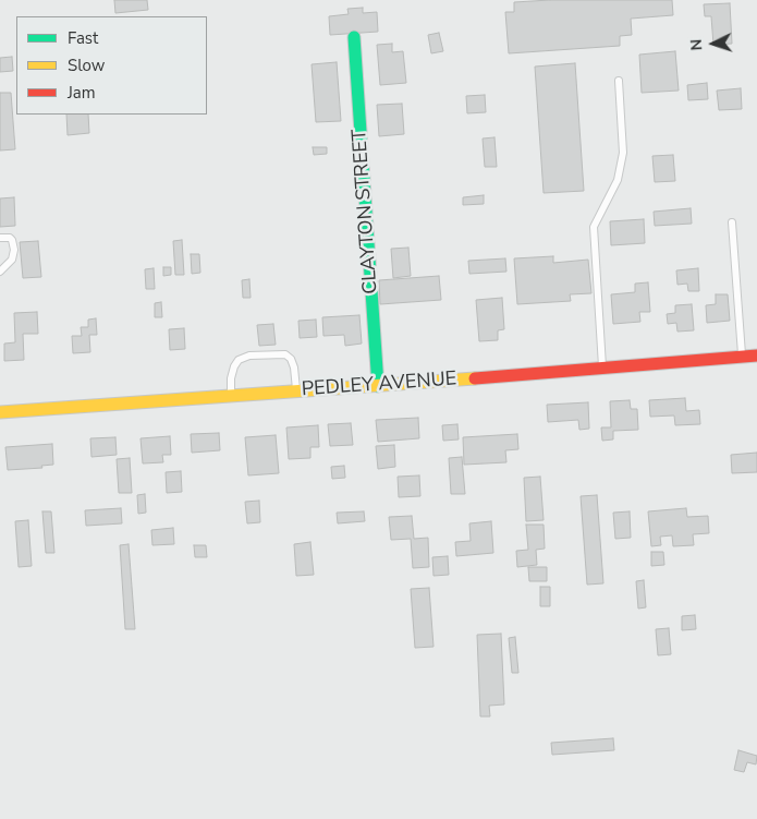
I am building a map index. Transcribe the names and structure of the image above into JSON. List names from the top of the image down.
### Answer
{
  "streets": {
    "street": ["CLAYTON STREET", "PEDLEY AVENUE"]
  },
  "crossings": [
    ["CLAYTON STREET", "PEDLEY AVENUE"]
  ],
  "legend": ["Fast", "Slow", "Jam"],
  "north": "left"
}
